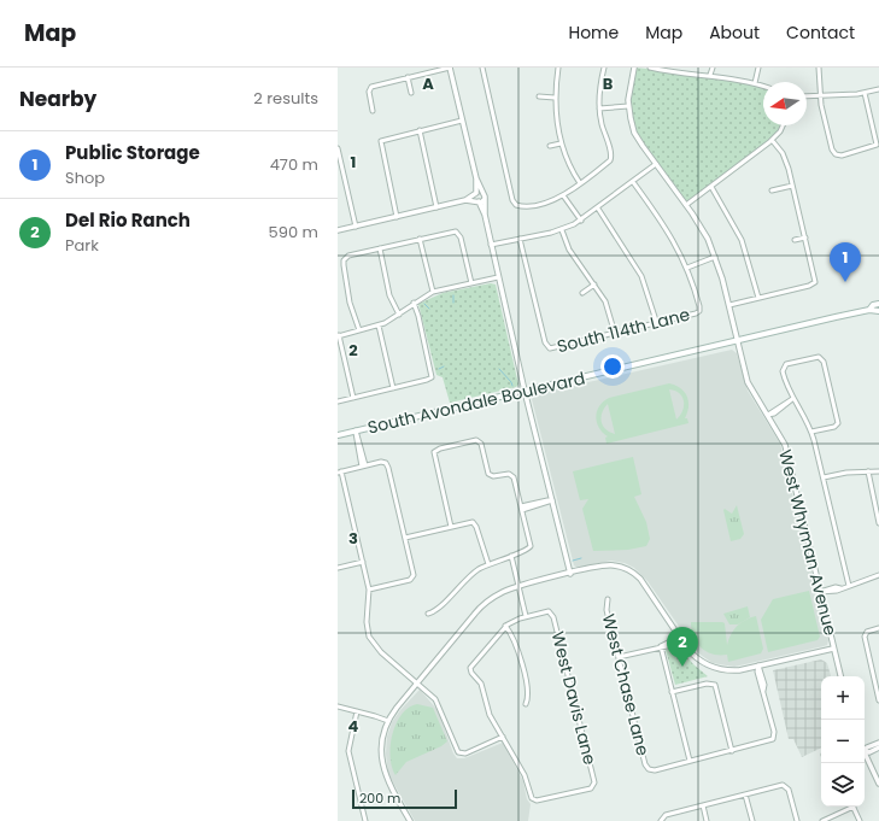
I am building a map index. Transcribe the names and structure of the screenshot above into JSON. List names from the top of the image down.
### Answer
{
  "streets": {
    "main road": ["South Avondale Boulevard"],
    "street": [
      "South 114th Lane",
      "West Whyman Avenue",
      "West Chase Lane",
      "West Davis Lane"
    ]
  },
  "crossings": [
    ["South Avondale Boulevard", "West Whyman Avenue"]
  ],
  "scale_bar": "200 m",
  "north": "left",
  "page": {
    "header": "Map",
    "nav": [
      "Home",
      "Map",
      "About",
      "Contact"
    ],
    "heading": ["Nearby", "2 results"],
    "list": [
      {
        "mark": "1",
        "name": "Public Storage",
        "note": "Shop",
        "value": "470 m"
      },
      {
        "mark": "2",
        "name": "Del Rio Ranch",
        "note": "Park",
        "value": "590 m"
      }
    ],
    "pins": ["1", "2"],
    "map_buttons": ["+", "−"],
    "scale": "200 m"
  },
  "grid": {
    "columns": ["A", "B"],
    "rows": [
      "1",
      "2",
      "3",
      "4"
    ]
  }
}
